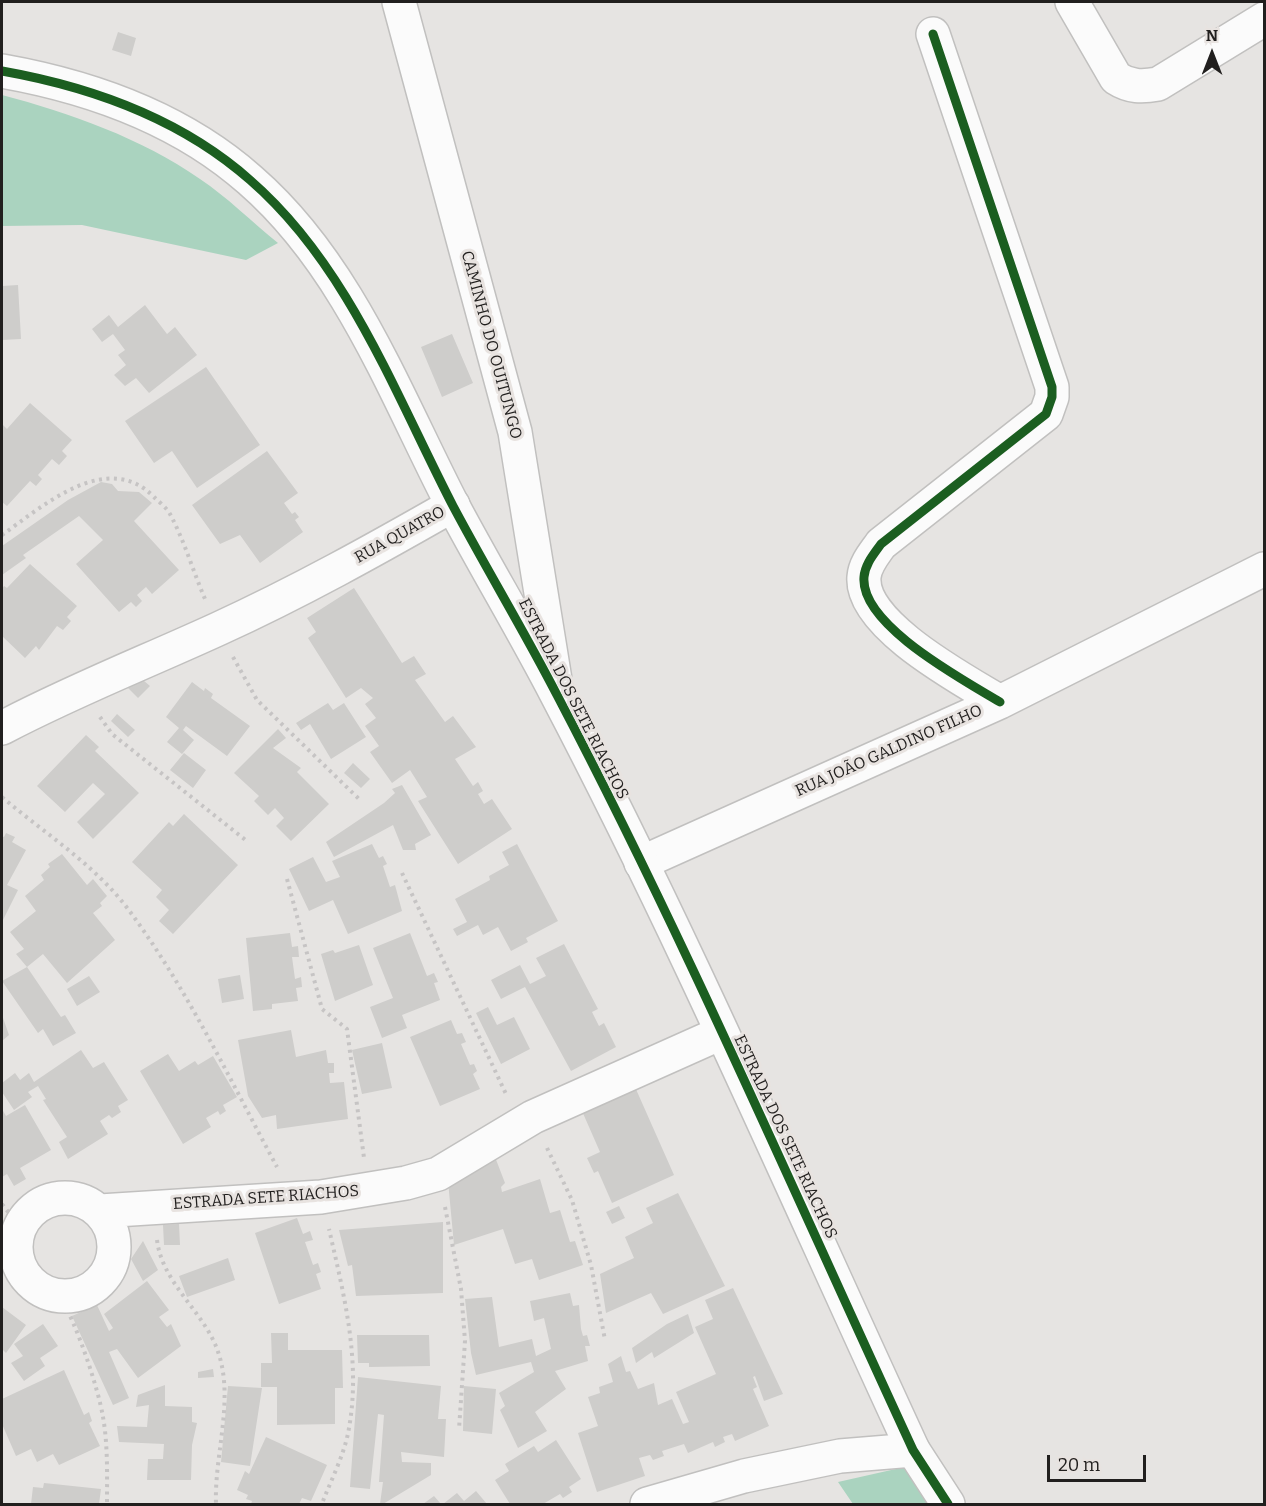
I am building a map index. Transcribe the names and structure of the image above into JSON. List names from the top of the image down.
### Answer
{
  "streets": {
    "street": [
      "CAMINHO DO OUITUNGO",
      "RUA QUATRO",
      "ESTRADA DOS SETE RIACHOS",
      "RUA JOÃO GALDINO FILHO",
      "ESTRADA SETE RIACHOS"
    ]
  },
  "crossings": [
    ["CAMINHO DO OUITUNGO", "ESTRADA DOS SETE RIACHOS"],
    ["RUA QUATRO", "ESTRADA DOS SETE RIACHOS"],
    ["ESTRADA DOS SETE RIACHOS", "RUA JOÃO GALDINO FILHO"],
    ["ESTRADA DOS SETE RIACHOS", "ESTRADA SETE RIACHOS"]
  ],
  "scale_bar": "20 m",
  "north": "top"
}
